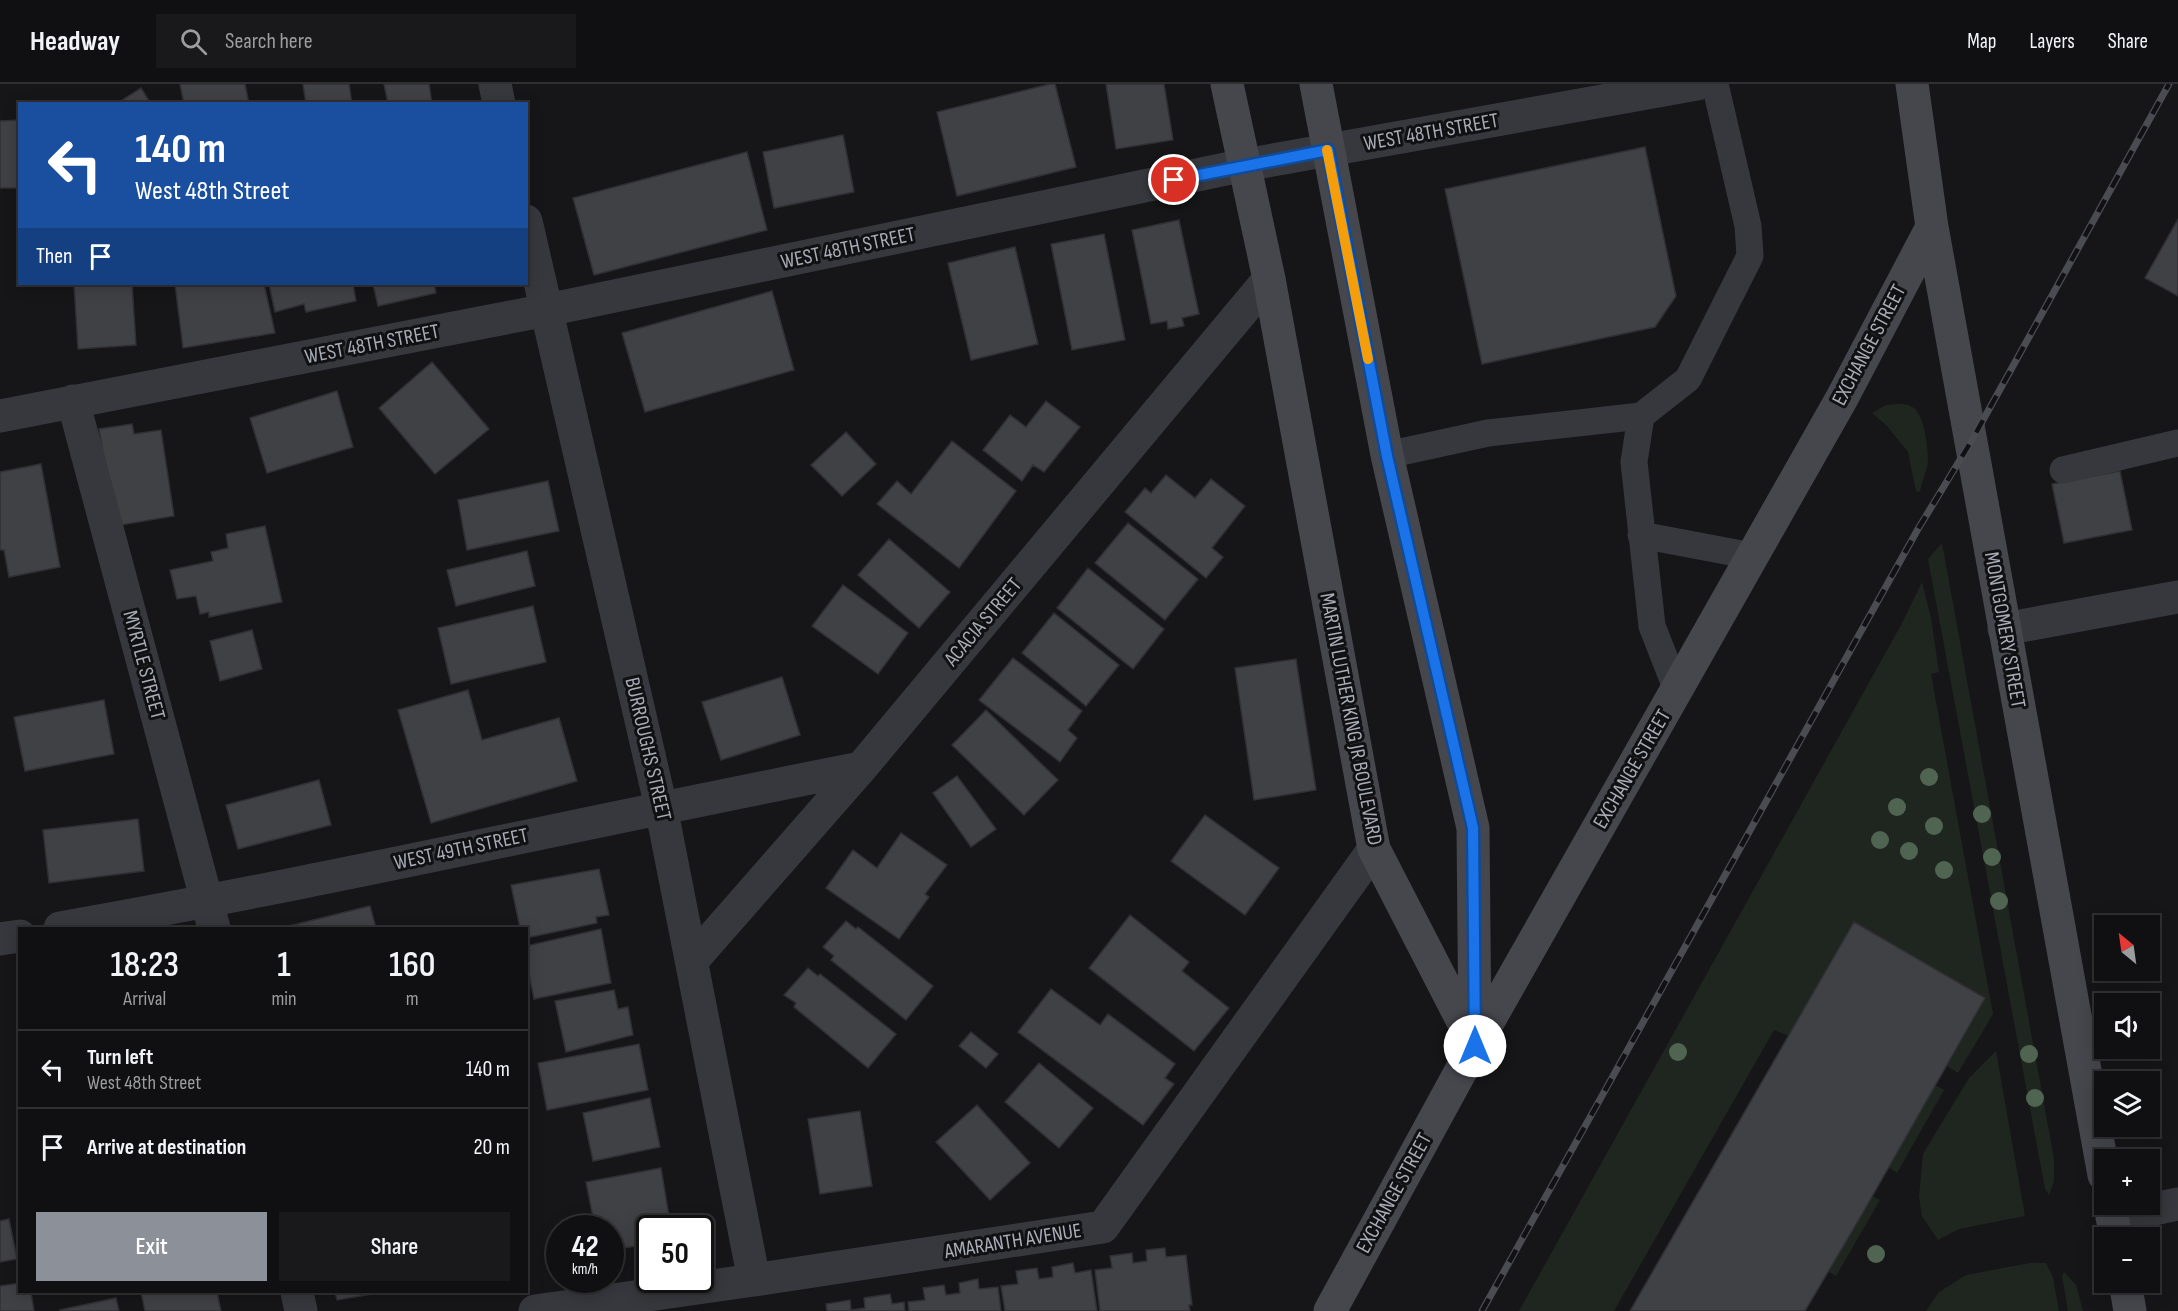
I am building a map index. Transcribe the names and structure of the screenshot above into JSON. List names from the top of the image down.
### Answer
{
  "streets": {
    "main road": ["EXCHANGE STREET", "MONTGOMERY STREET", "MARTIN LUTHER KING JR BOULEVARD"],
    "street": [
      "WEST 48TH STREET",
      "ACACIA STREET",
      "MYRTLE STREET",
      "BURROUGHS STREET",
      "WEST 49TH STREET",
      "AMARANTH AVENUE"
    ]
  },
  "crossings": [
    ["WEST 48TH STREET", "MYRTLE STREET"],
    ["WEST 48TH STREET", "MARTIN LUTHER KING JR BOULEVARD"],
    ["WEST 48TH STREET", "BURROUGHS STREET"],
    ["EXCHANGE STREET", "MONTGOMERY STREET"],
    ["EXCHANGE STREET", "MARTIN LUTHER KING JR BOULEVARD"],
    ["ACACIA STREET", "MARTIN LUTHER KING JR BOULEVARD"],
    ["ACACIA STREET", "BURROUGHS STREET"],
    ["ACACIA STREET", "WEST 49TH STREET"],
    ["MYRTLE STREET", "WEST 49TH STREET"],
    ["MARTIN LUTHER KING JR BOULEVARD", "AMARANTH AVENUE"],
    ["BURROUGHS STREET", "WEST 49TH STREET"],
    ["BURROUGHS STREET", "AMARANTH AVENUE"]
  ],
  "north": "top left",
  "page": {
    "header": "Headway",
    "search": "Search here",
    "nav": ["Map", "Layers", "Share"],
    "turn": ["140 m", "West 48th Street"],
    "then": "Then",
    "map_buttons": ["+", "−"],
    "eta": [
      "18:23",
      "Arrival",
      "1",
      "min",
      "160",
      "m"
    ],
    "list": [
      {
        "name": "Turn left",
        "note": "West 48th Street",
        "value": "140 m"
      },
      {
        "name": "Arrive at destination",
        "value": "20 m"
      }
    ],
    "buttons": ["Exit", "Share"],
    "speed": "42 km/h",
    "limit": "50"
  }
}
